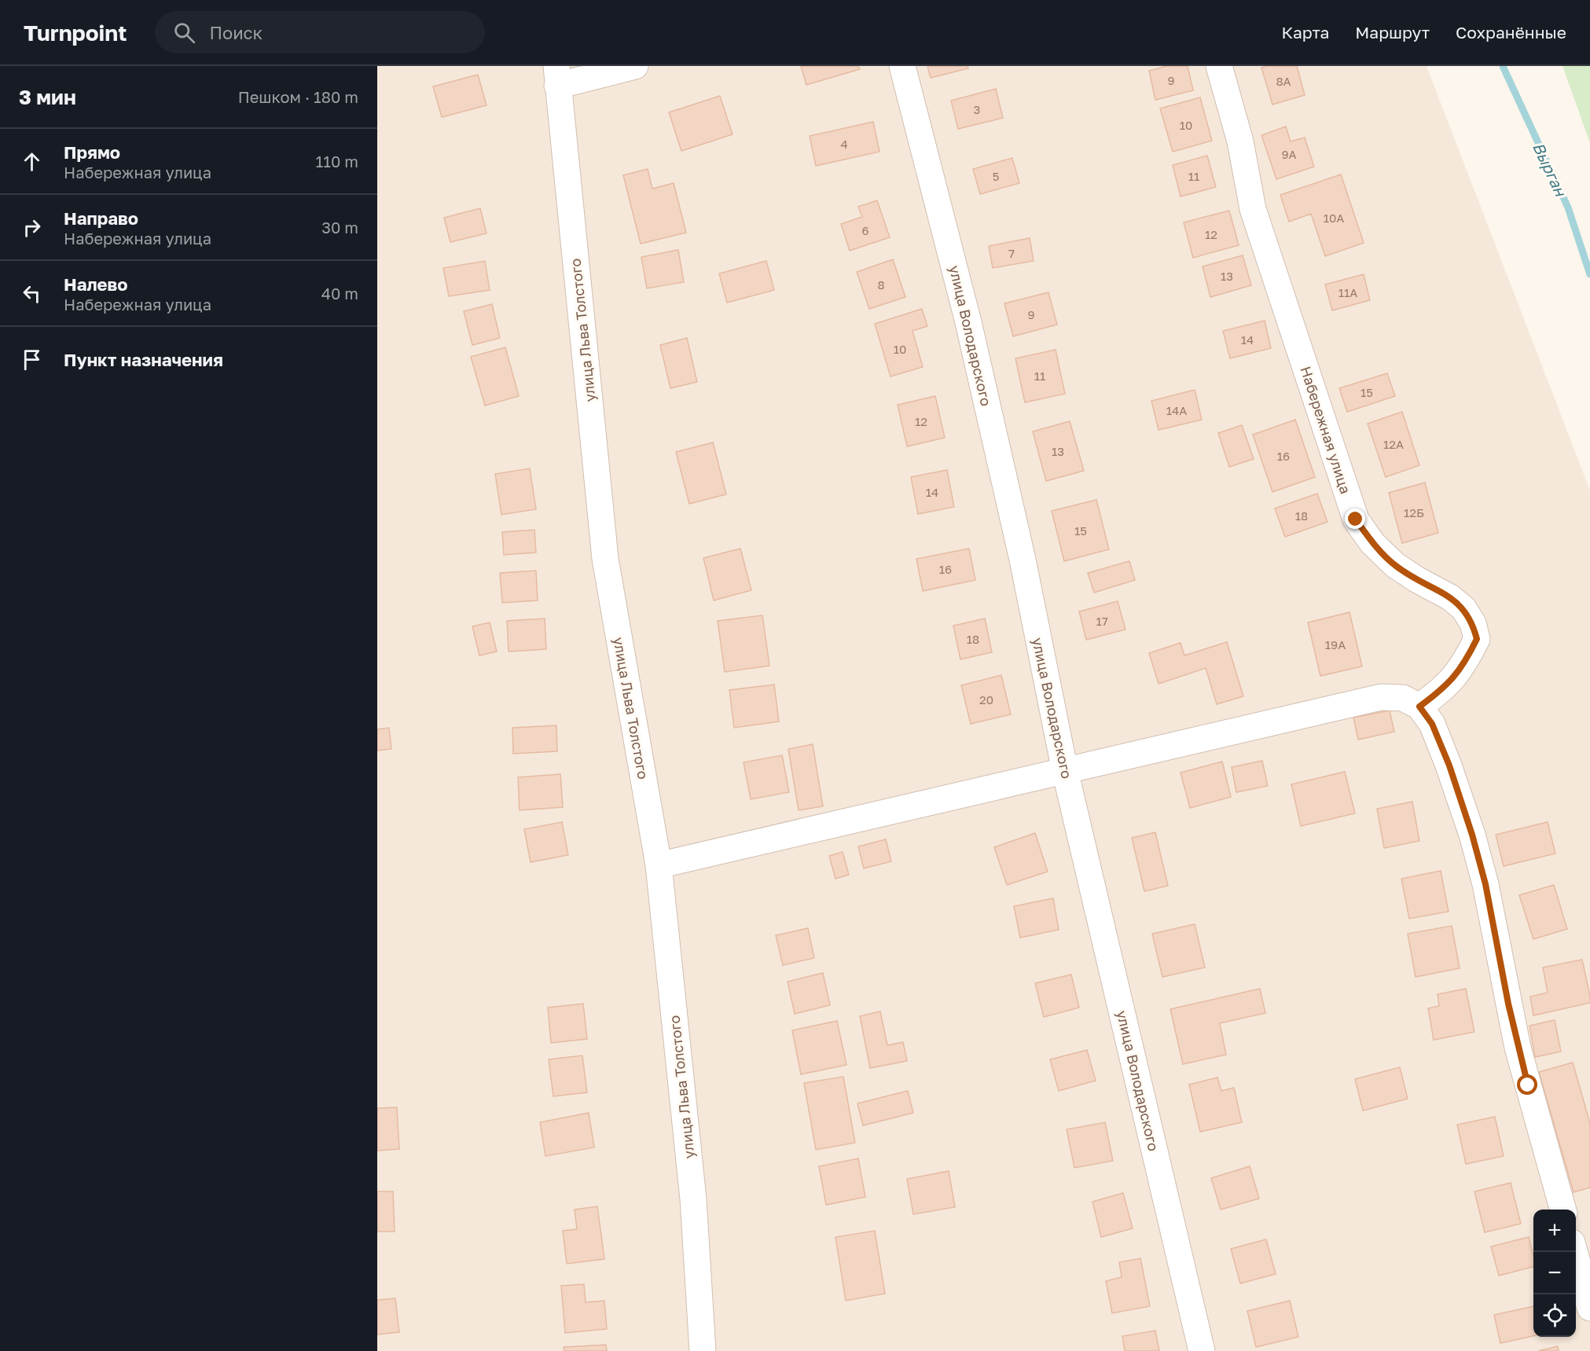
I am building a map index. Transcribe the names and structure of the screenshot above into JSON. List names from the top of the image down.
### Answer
{
  "streets": {
    "street": ["улица Льва Толстого", "улица Володарского", "Набережная улица"]
  },
  "water": ["Вырган"],
  "house_numbers": [
    "9",
    "8А",
    "3",
    "10",
    "4",
    "9А",
    "5",
    "11",
    "10А",
    "6",
    "12",
    "7",
    "13",
    "8",
    "11А",
    "9",
    "14",
    "10",
    "11",
    "15",
    "14А",
    "12",
    "12А",
    "13",
    "16",
    "14",
    "12Б",
    "18",
    "15",
    "16",
    "17",
    "18",
    "19А",
    "20"
  ],
  "page": {
    "header": "Turnpoint",
    "search": "Поиск",
    "nav": ["Карта", "Маршрут", "Сохранённые"],
    "heading": ["3 мин", "Пешком · 180 m"],
    "list": [
      ["Прямо", "Набережная улица", "110 m"],
      ["Направо", "Набережная улица", "30 m"],
      ["Налево", "Набережная улица", "40 m"],
      "Пункт назначения"
    ],
    "map_buttons": ["+", "−"]
  }
}
